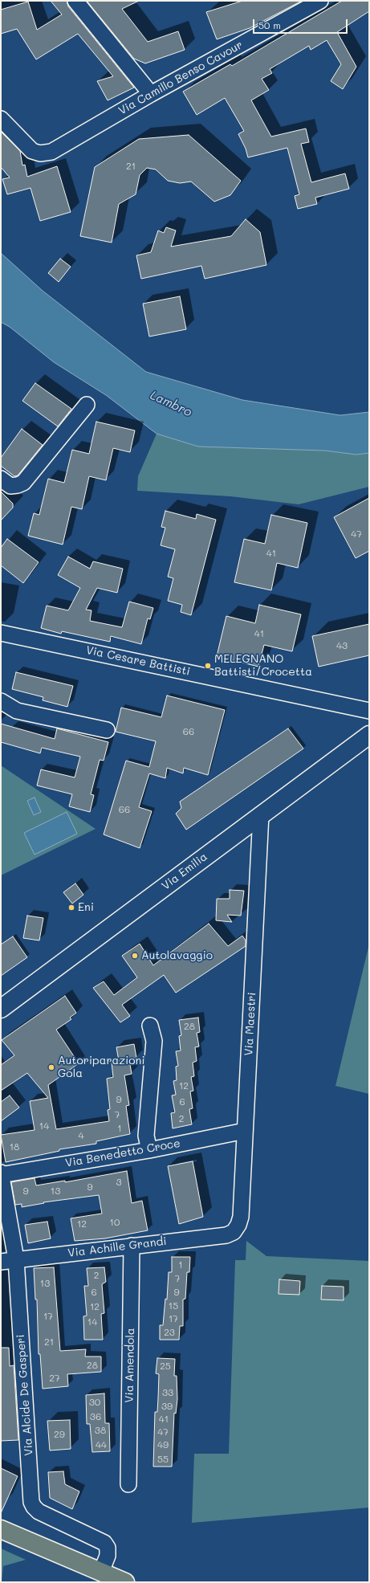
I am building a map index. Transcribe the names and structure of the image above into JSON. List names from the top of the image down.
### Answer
{
  "streets": {
    "street": [
      "Via Camillo Benso Cavour",
      "Via Cesare Battisti",
      "Via Emilia",
      "Via Maestri",
      "Via Benedetto Croce",
      "Via Achille Grandi",
      "Via Amendola",
      "Via Alcide De Gasperi"
    ]
  },
  "crossings": [
    ["Via Emilia", "Via Maestri"],
    ["Via Maestri", "Via Benedetto Croce"],
    ["Via Maestri", "Via Achille Grandi"],
    ["Via Benedetto Croce", "Via Alcide De Gasperi"],
    ["Via Achille Grandi", "Via Amendola"],
    ["Via Achille Grandi", "Via Alcide De Gasperi"]
  ],
  "water": ["Lambro"],
  "places": [
    "MELEGNANO Battisti/Crocetta",
    "Eni",
    "Autolavaggio",
    "Autoriparazioni Gola"
  ],
  "house_numbers": [
    "21",
    "47",
    "41",
    "41",
    "43",
    "66",
    "66",
    "28",
    "12",
    "9",
    "6",
    "7",
    "2",
    "14",
    "1",
    "4",
    "18",
    "3",
    "9",
    "9",
    "13",
    "10",
    "12",
    "1",
    "2",
    "7",
    "13",
    "6",
    "9",
    "15",
    "12",
    "17",
    "17",
    "14",
    "23",
    "21",
    "28",
    "25",
    "27",
    "33",
    "30",
    "39",
    "36",
    "41",
    "38",
    "47",
    "29",
    "44",
    "49",
    "55"
  ],
  "scale_bar": "50 m"
}
